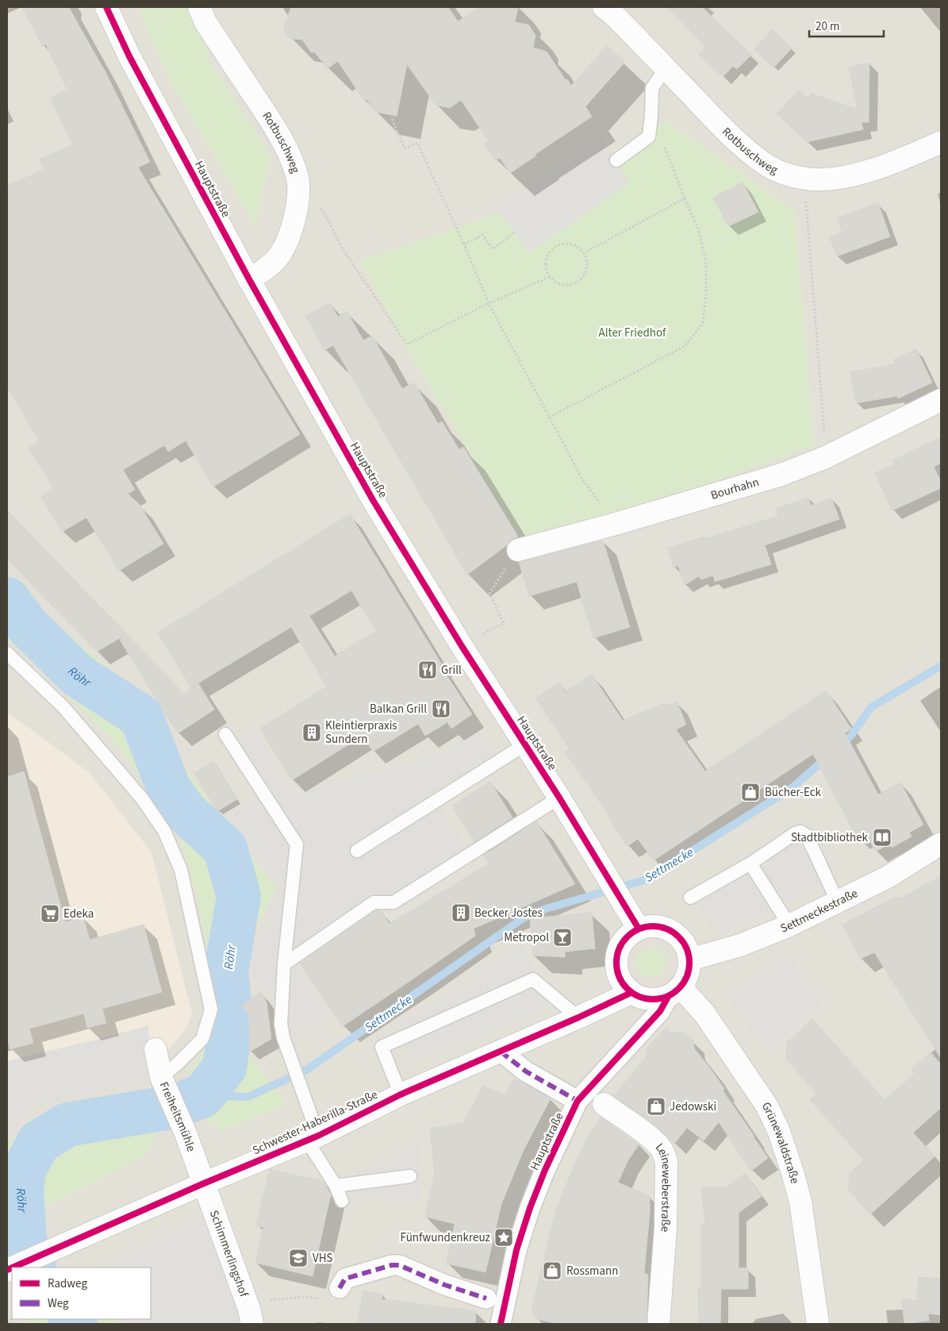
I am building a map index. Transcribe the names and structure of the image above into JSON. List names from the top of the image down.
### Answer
{
  "streets": {
    "street": [
      "Rotbuschweg",
      "Hauptstraße",
      "Bourhahn",
      "Settmeckestraße",
      "Freiheitsmühle",
      "Schwester-Haberilla-Straße",
      "Grünewaldstraße",
      "Leineweberstraße",
      "Schimmerlingshof"
    ]
  },
  "crossings": [
    ["Rotbuschweg", "Hauptstraße"],
    ["Hauptstraße", "Settmeckestraße"],
    ["Hauptstraße", "Schwester-Haberilla-Straße"],
    ["Hauptstraße", "Grünewaldstraße"],
    ["Settmeckestraße", "Schwester-Haberilla-Straße"],
    ["Settmeckestraße", "Grünewaldstraße"],
    ["Freiheitsmühle", "Schwester-Haberilla-Straße"],
    ["Freiheitsmühle", "Schimmerlingshof"],
    ["Schwester-Haberilla-Straße", "Grünewaldstraße"],
    ["Schwester-Haberilla-Straße", "Schimmerlingshof"]
  ],
  "water": ["Röhr", "Settmecke"],
  "parks": ["Alter Friedhof"],
  "places": {
    "restaurant": ["Grill", "Balkan Grill"],
    "building": ["Kleintierpraxis Sundern", "Becker Jostes"],
    "shop": ["Bücher-Eck", "Jedowski", "Rossmann"],
    "library": ["Stadtbibliothek"],
    "supermarket": ["Edeka"],
    "bar": ["Metropol"],
    "place": ["Fünfwundenkreuz"],
    "school or university": ["VHS"]
  },
  "legend": ["Radweg", "Weg"],
  "scale_bar": "20 m"
}
